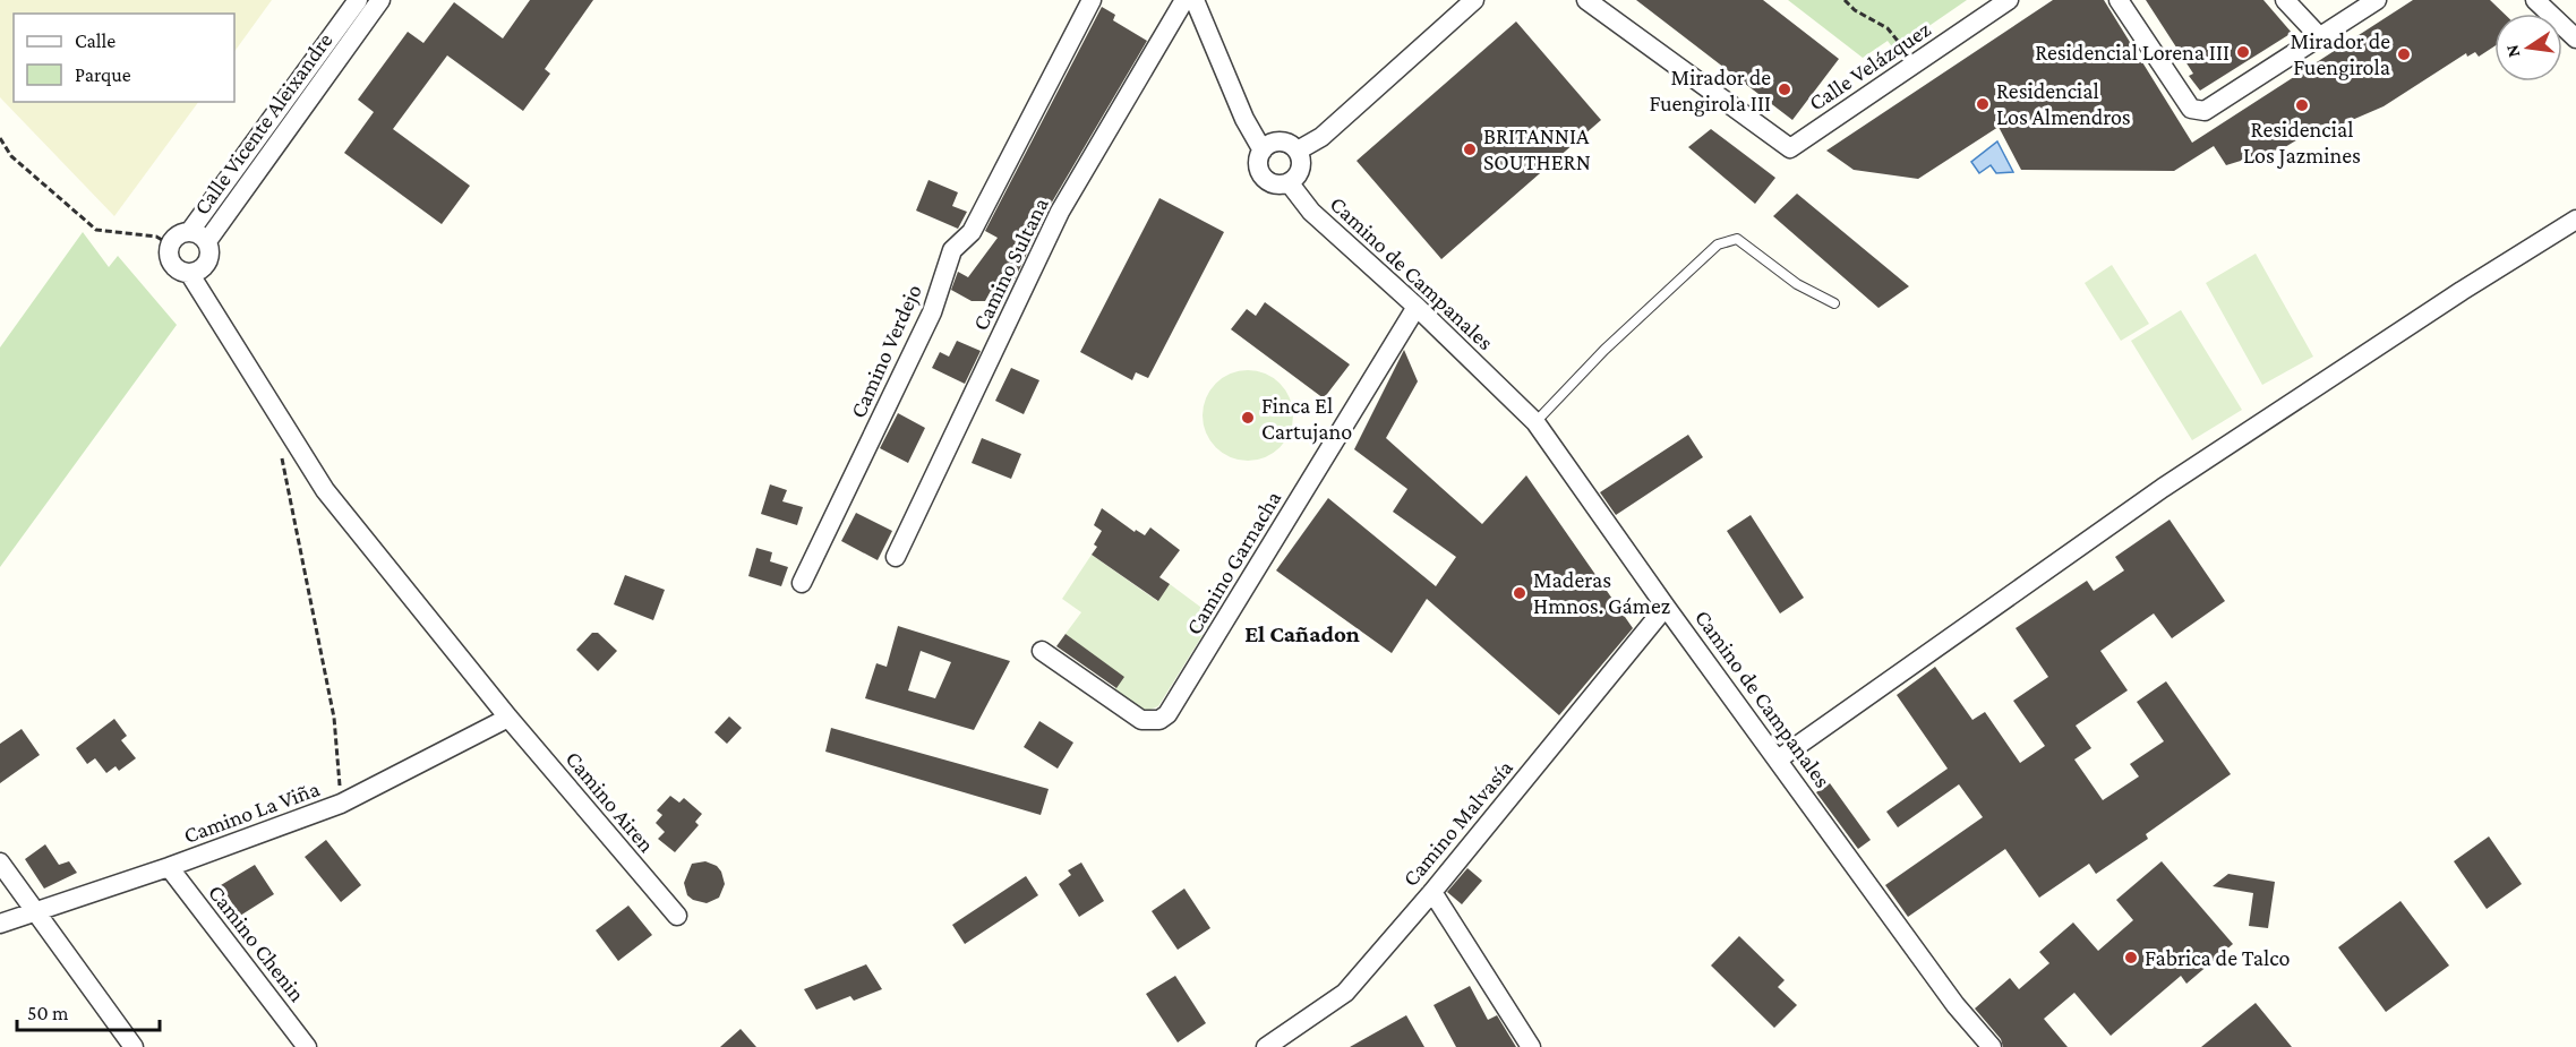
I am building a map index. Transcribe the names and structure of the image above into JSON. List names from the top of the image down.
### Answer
{
  "streets": {
    "street": [
      "Calle Velázquez",
      "Calle Vicente Aleixandre",
      "Camino Sultana",
      "Camino de Campanales",
      "Camino Verdejo",
      "Camino Garnacha",
      "Camino Airen",
      "Camino La Viña",
      "Camino Malvasía",
      "Camino Chenin"
    ]
  },
  "crossings": [
    ["Calle Vicente Aleixandre", "Camino Airen"],
    ["Camino de Campanales", "Camino Garnacha"],
    ["Camino de Campanales", "Camino Malvasía"],
    ["Camino Airen", "Camino La Viña"],
    ["Camino La Viña", "Camino Chenin"]
  ],
  "districts": ["El Cañadon"],
  "places": [
    "Residencial Lorena III",
    "Mirador de Fuengirola",
    "Mirador de Fuengirola III",
    "Residencial Los Almendros",
    "Residencial Los Jazmines",
    "BRITANNIA SOUTHERN",
    "Finca El Cartujano",
    "Maderas Hmnos. Gámez",
    "Fabrica de Talco"
  ],
  "legend": ["Calle", "Parque"],
  "scale_bar": "50 m",
  "north": "left"
}
